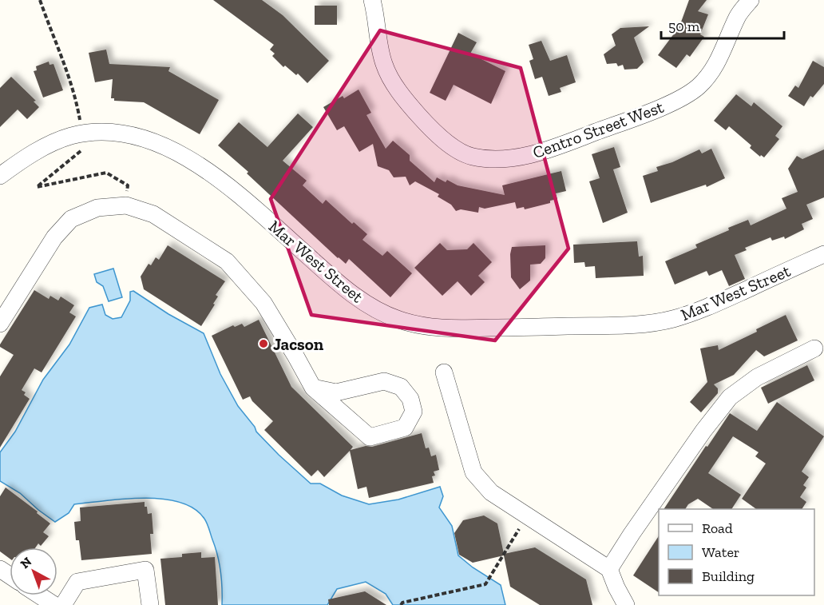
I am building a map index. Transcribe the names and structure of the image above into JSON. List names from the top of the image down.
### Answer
{
  "streets": {
    "street": ["Centro Street West", "Mar West Street"]
  },
  "places": ["Jacson"],
  "legend": ["Road", "Water", "Building"],
  "scale_bar": "50 m",
  "north": "top left"
}
